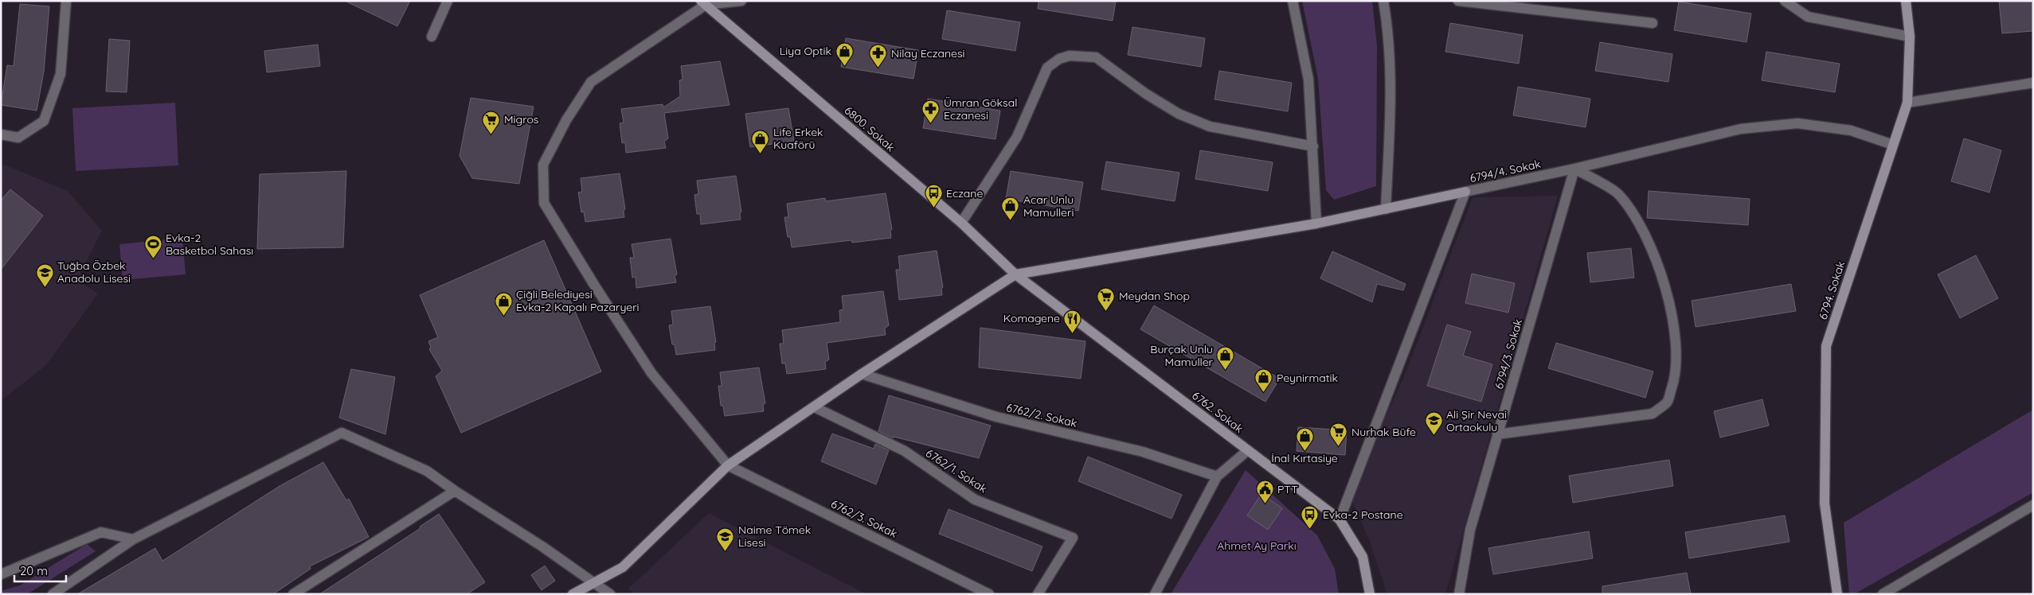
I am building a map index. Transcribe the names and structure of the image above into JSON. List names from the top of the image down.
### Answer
{
  "streets": {
    "street": [
      "6800. Sokak",
      "6794/4. Sokak",
      "6794. Sokak",
      "6794/3. Sokak",
      "6762. Sokak",
      "6762/2. Sokak",
      "6762/1. Sokak",
      "6762/3. Sokak"
    ]
  },
  "crossings": [
    ["6800. Sokak", "6762. Sokak"],
    ["6794/4. Sokak", "6794. Sokak"],
    ["6794/4. Sokak", "6794/3. Sokak"],
    ["6794/4. Sokak", "6762. Sokak"]
  ],
  "parks": ["Ahmet Ay Parkı"],
  "places": {
    "shop": [
      "Liya Optik",
      "Life Erkek Kuaförü",
      "Acar Unlu Mamulleri",
      "Çiğli Belediyesi Evka-2 Kapalı Pazaryeri",
      "Burçak Unlu Mamuller",
      "Peynirmatik",
      "İnal Kırtasiye"
    ],
    "pharmacy": ["Nilay Eczanesi", "Ümran Göksal Eczanesi"],
    "supermarket": ["Migros", "Meydan Shop", "Nurhak Büfe"],
    "bus stop": ["Eczane", "Evka-2 Postane"],
    "sports": ["Evka-2 Basketbol Sahası"],
    "school or university": ["Tuğba Özbek Anadolu Lisesi", "Ali Şir Nevai Ortaokulu", "Naime Tömek Lisesi"],
    "restaurant": ["Komagene"],
    "public building": ["PTT"]
  },
  "scale_bar": "20 m"
}
